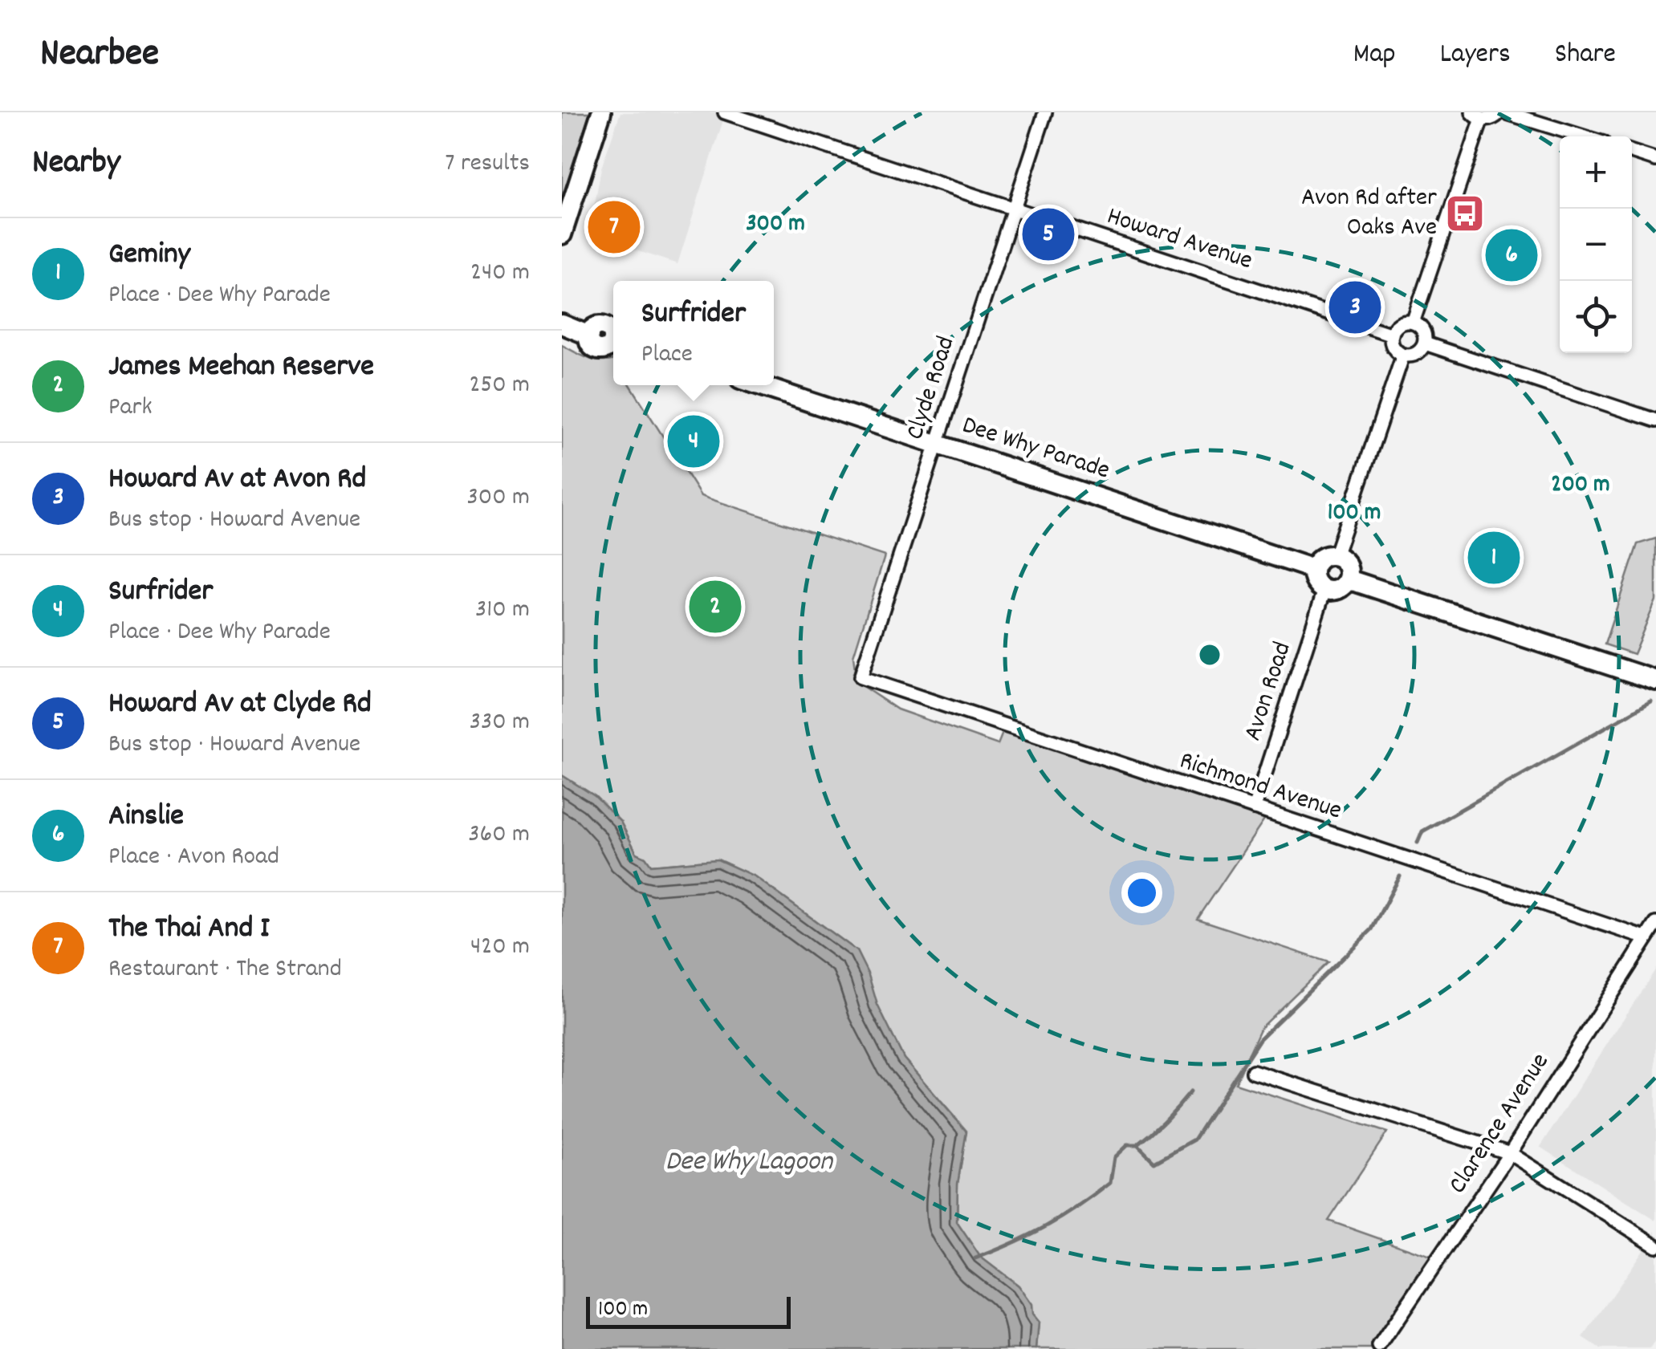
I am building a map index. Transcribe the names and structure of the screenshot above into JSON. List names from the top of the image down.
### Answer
{
  "streets": {
    "main road": ["Dee Why Parade"],
    "street": [
      "Howard Avenue",
      "Clyde Road",
      "Avon Road",
      "Richmond Avenue",
      "Clarence Avenue"
    ]
  },
  "crossings": [
    ["Howard Avenue", "Clyde Road"],
    ["Clyde Road", "Dee Why Parade"],
    ["Clyde Road", "Richmond Avenue"],
    ["Dee Why Parade", "Avon Road"],
    ["Avon Road", "Richmond Avenue"],
    ["Richmond Avenue", "Clarence Avenue"]
  ],
  "water": ["Dee Why Lagoon"],
  "places": {
    "bus stop": ["Avon Rd after Oaks Ave"]
  },
  "scale_bar": "100 m",
  "page": {
    "header": "Nearbee",
    "nav": ["Map", "Layers", "Share"],
    "heading": ["Nearby", "7 results"],
    "map_buttons": ["+", "−"],
    "pins": [
      "7",
      "5",
      "6",
      "3",
      "4",
      "1",
      "2"
    ],
    "list": [
      {
        "mark": "1",
        "name": "Geminy",
        "note": "Place · Dee Why Parade",
        "value": "240 m"
      },
      {
        "mark": "2",
        "name": "James Meehan Reserve",
        "note": "Park",
        "value": "250 m"
      },
      {
        "mark": "3",
        "name": "Howard Av at Avon Rd",
        "note": "Bus stop · Howard Avenue",
        "value": "300 m"
      },
      {
        "mark": "4",
        "name": "Surfrider",
        "note": "Place · Dee Why Parade",
        "value": "310 m"
      },
      {
        "mark": "5",
        "name": "Howard Av at Clyde Rd",
        "note": "Bus stop · Howard Avenue",
        "value": "330 m"
      },
      {
        "mark": "6",
        "name": "Ainslie",
        "note": "Place · Avon Road",
        "value": "360 m"
      },
      {
        "mark": "7",
        "name": "The Thai And I",
        "note": "Restaurant · The Strand",
        "value": "420 m"
      }
    ],
    "popup": ["Surfrider", "Place"],
    "scale": "100 m"
  },
  "rings": ["300 m", "200 m", "100 m"]
}
